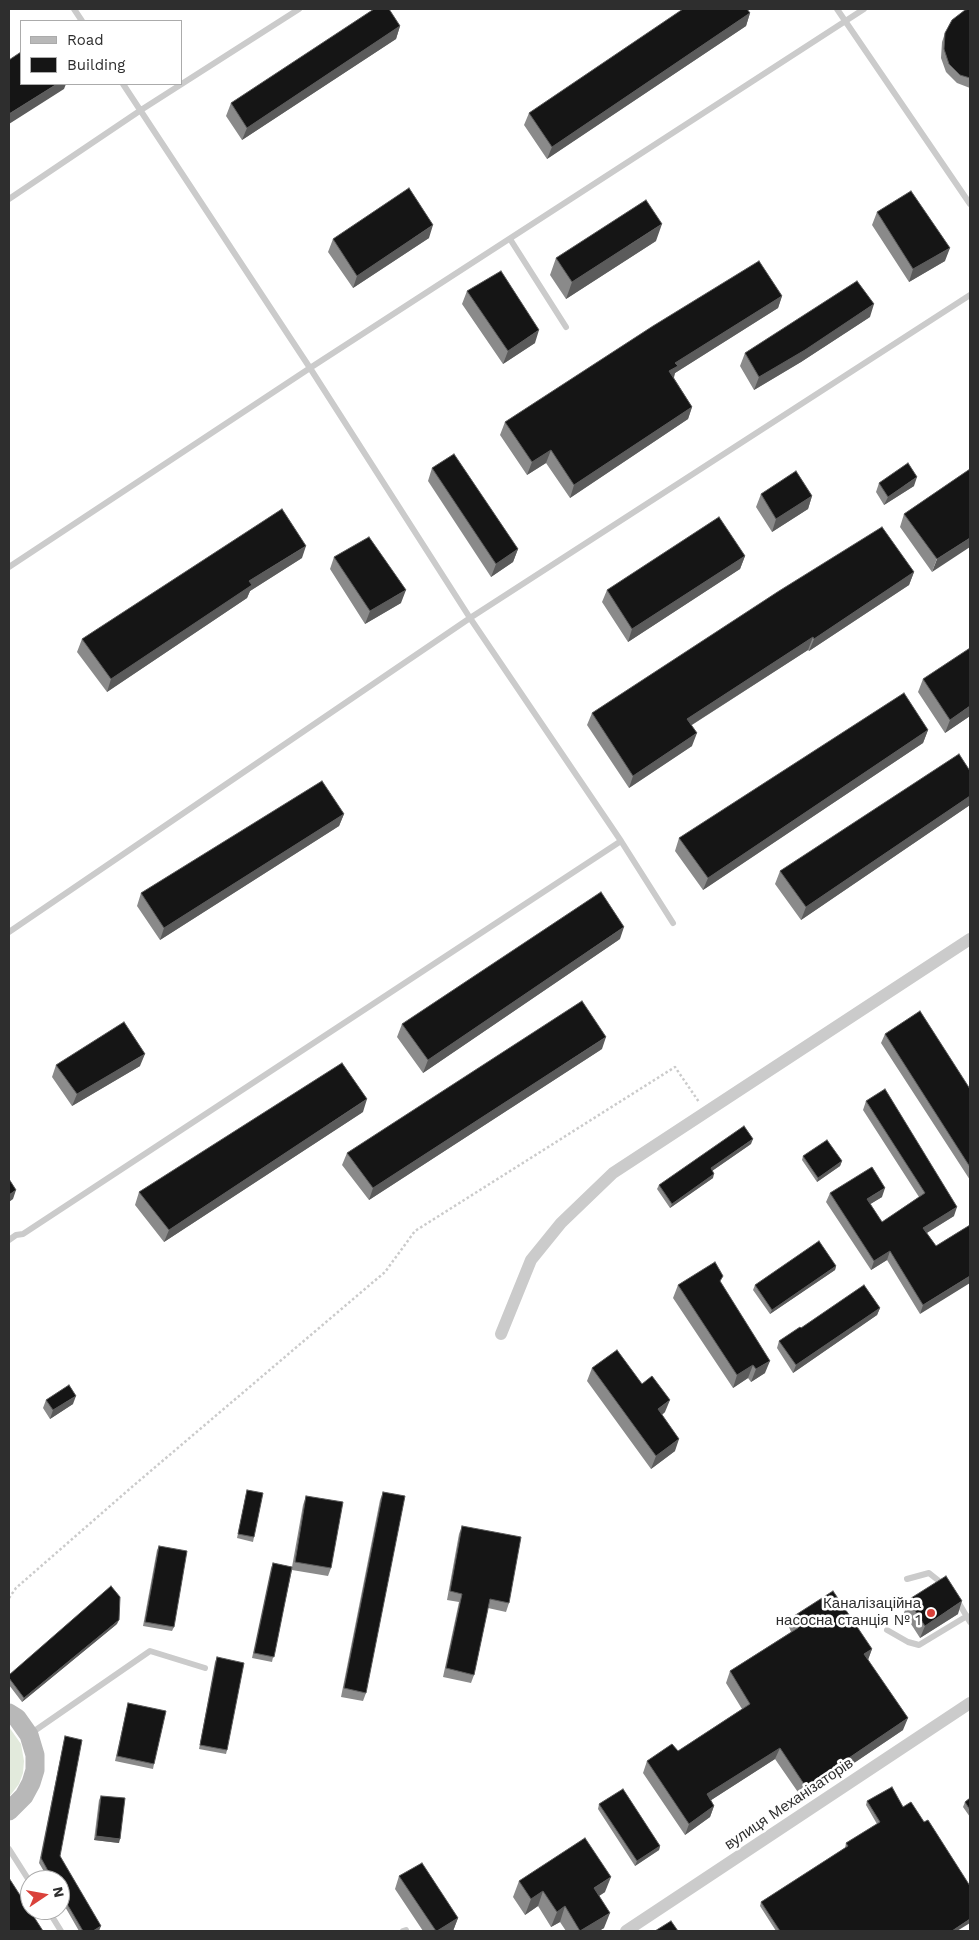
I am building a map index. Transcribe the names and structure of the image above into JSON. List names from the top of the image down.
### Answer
{
  "streets": {
    "street": ["вулиця Механізаторів"]
  },
  "places": ["Каналізаційна насосна станція № 1"],
  "legend": ["Road", "Building"],
  "north": "right"
}
